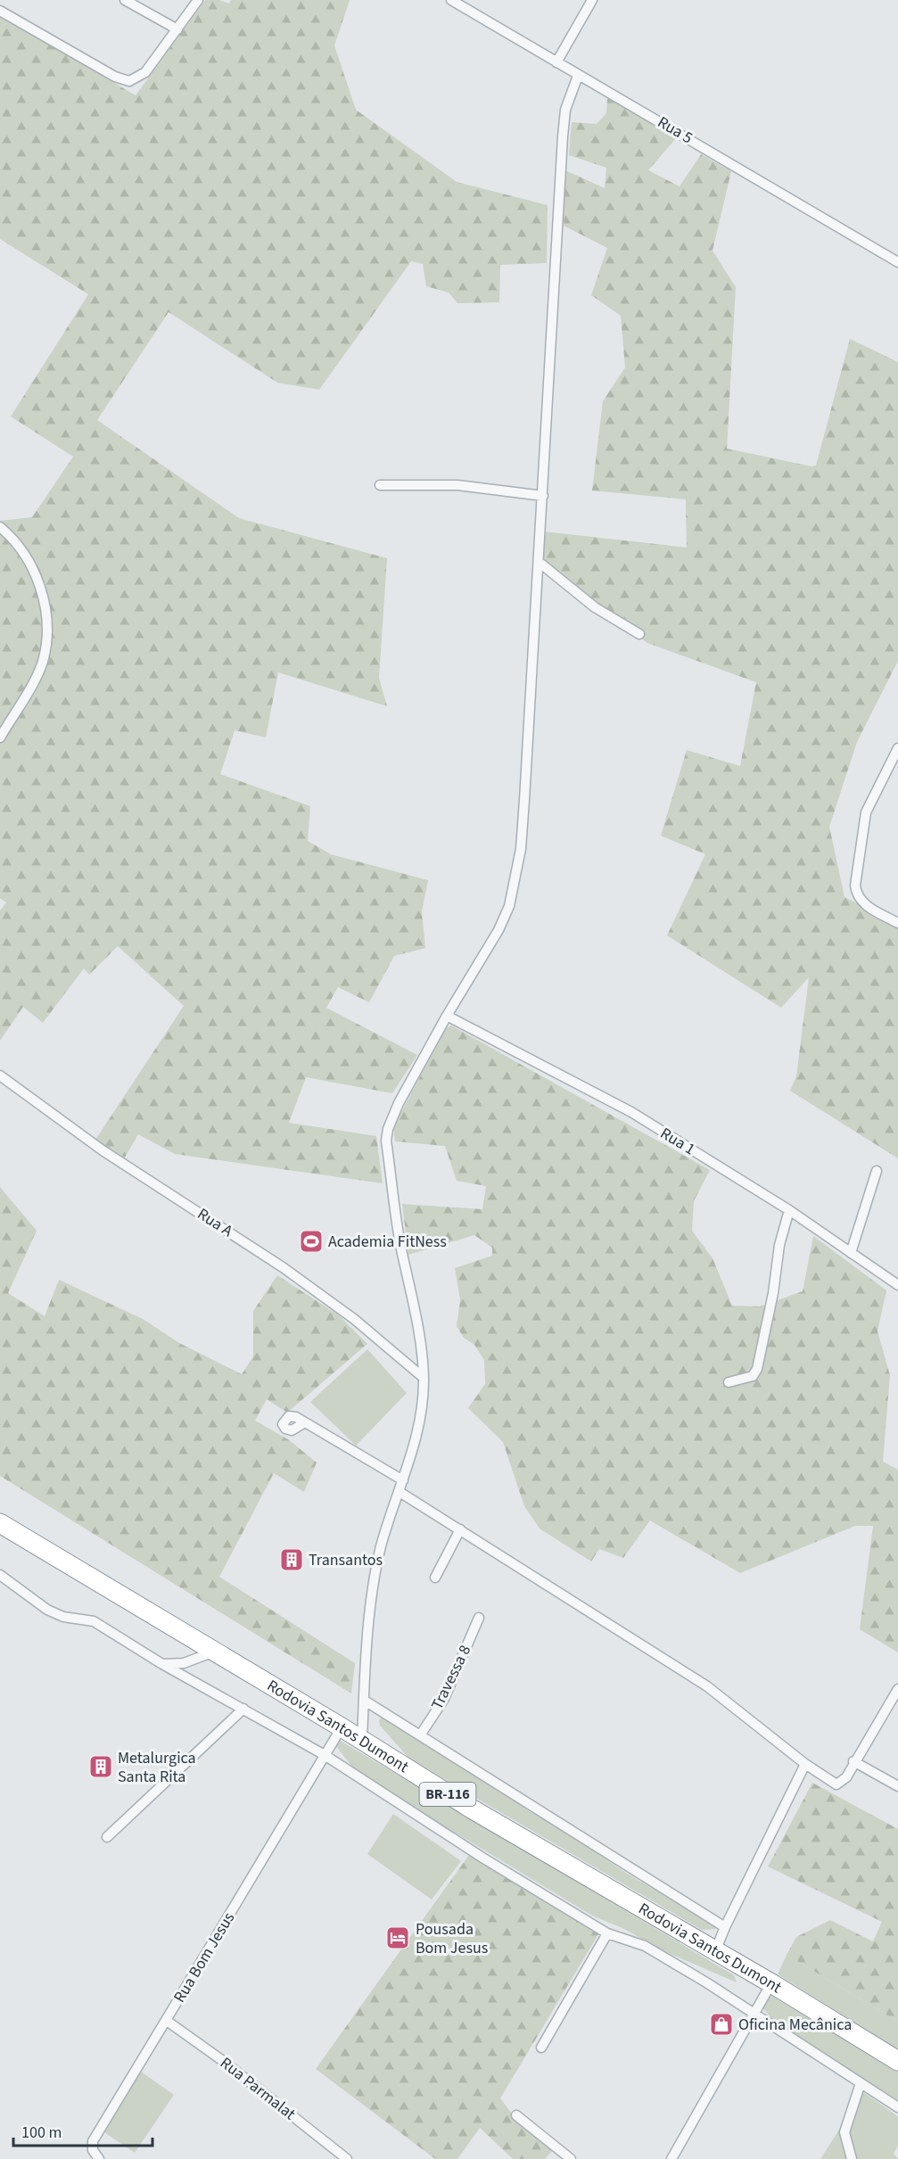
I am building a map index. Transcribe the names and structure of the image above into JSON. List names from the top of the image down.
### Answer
{
  "streets": {
    "highway": ["Rodovia Santos Dumont", "BR-116"],
    "street": [
      "Rua 5",
      "Rua 1",
      "Rua A",
      "Travessa 8",
      "Rua Bom Jesus",
      "Rua Parmalat"
    ]
  },
  "crossings": [
    ["Rodovia Santos Dumont", "Rua Bom Jesus"],
    ["Rua Bom Jesus", "Rua Parmalat"]
  ],
  "places": {
    "sports": ["Academia FitNess"],
    "building": ["Transantos", "Metalurgica Santa Rita"],
    "hotel": ["Pousada Bom Jesus"],
    "shop": ["Oficina Mecânica"]
  },
  "scale_bar": "100 m"
}
